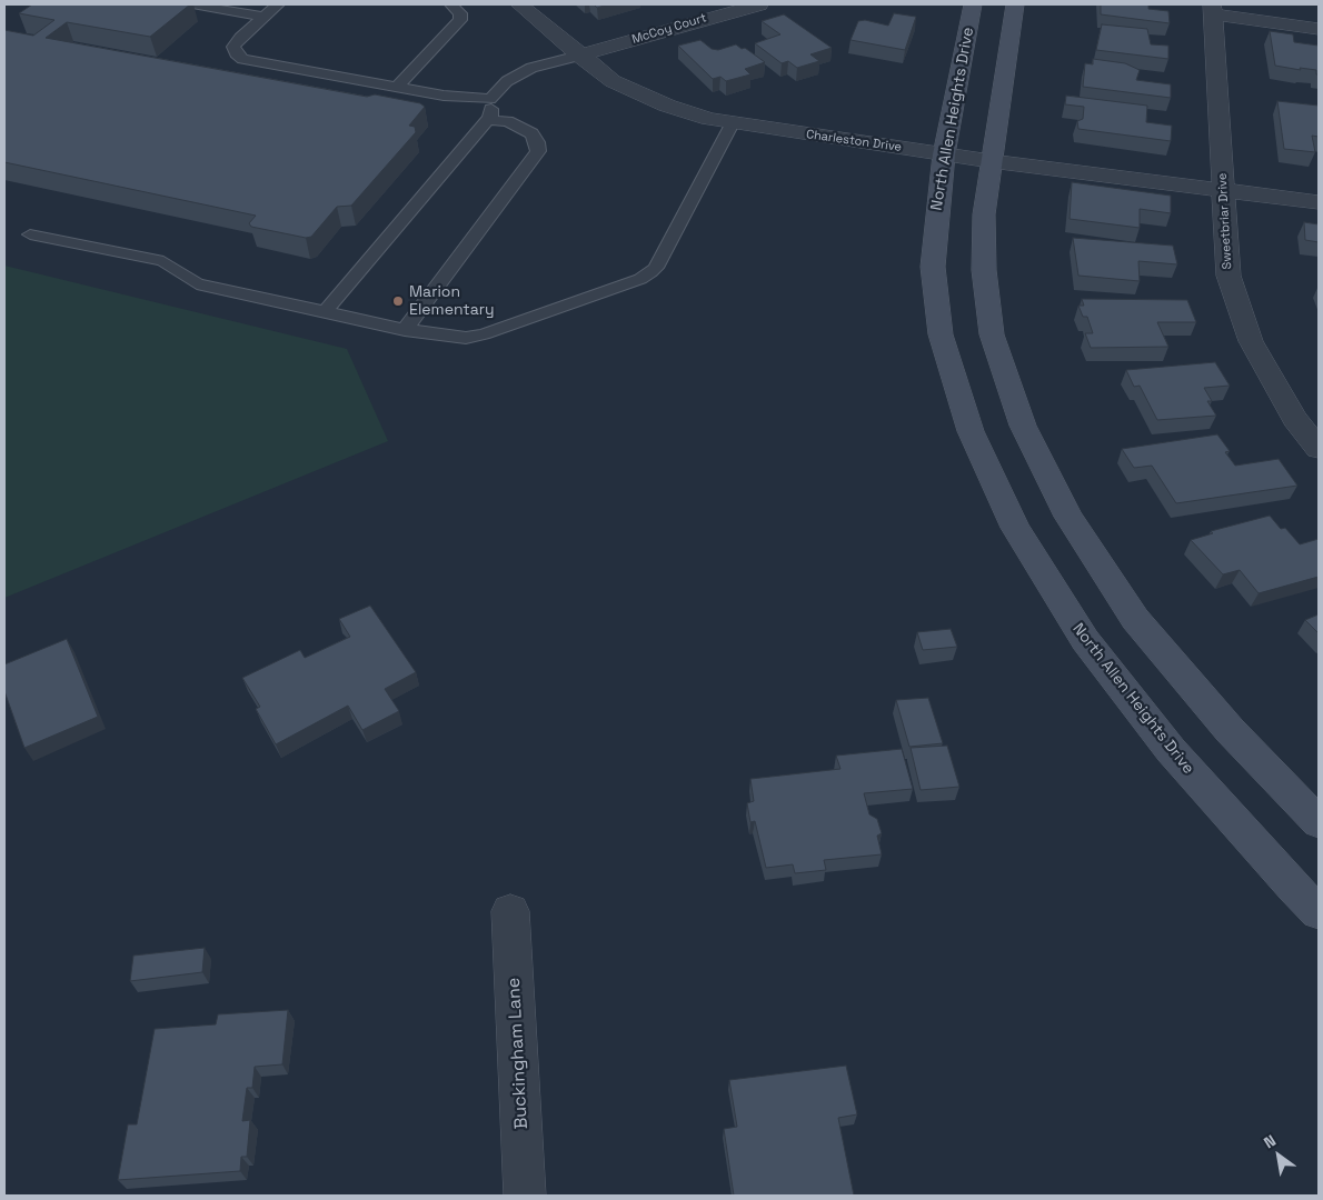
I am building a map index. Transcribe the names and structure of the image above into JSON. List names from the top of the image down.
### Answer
{
  "streets": {
    "main road": ["North Allen Heights Drive"],
    "street": [
      "McCoy Court",
      "Charleston Drive",
      "Sweetbriar Drive",
      "Buckingham Lane"
    ]
  },
  "crossings": [
    ["McCoy Court", "Charleston Drive"],
    ["North Allen Heights Drive", "Charleston Drive"],
    ["Charleston Drive", "Sweetbriar Drive"]
  ],
  "places": ["Marion Elementary"],
  "north": "top left"
}
